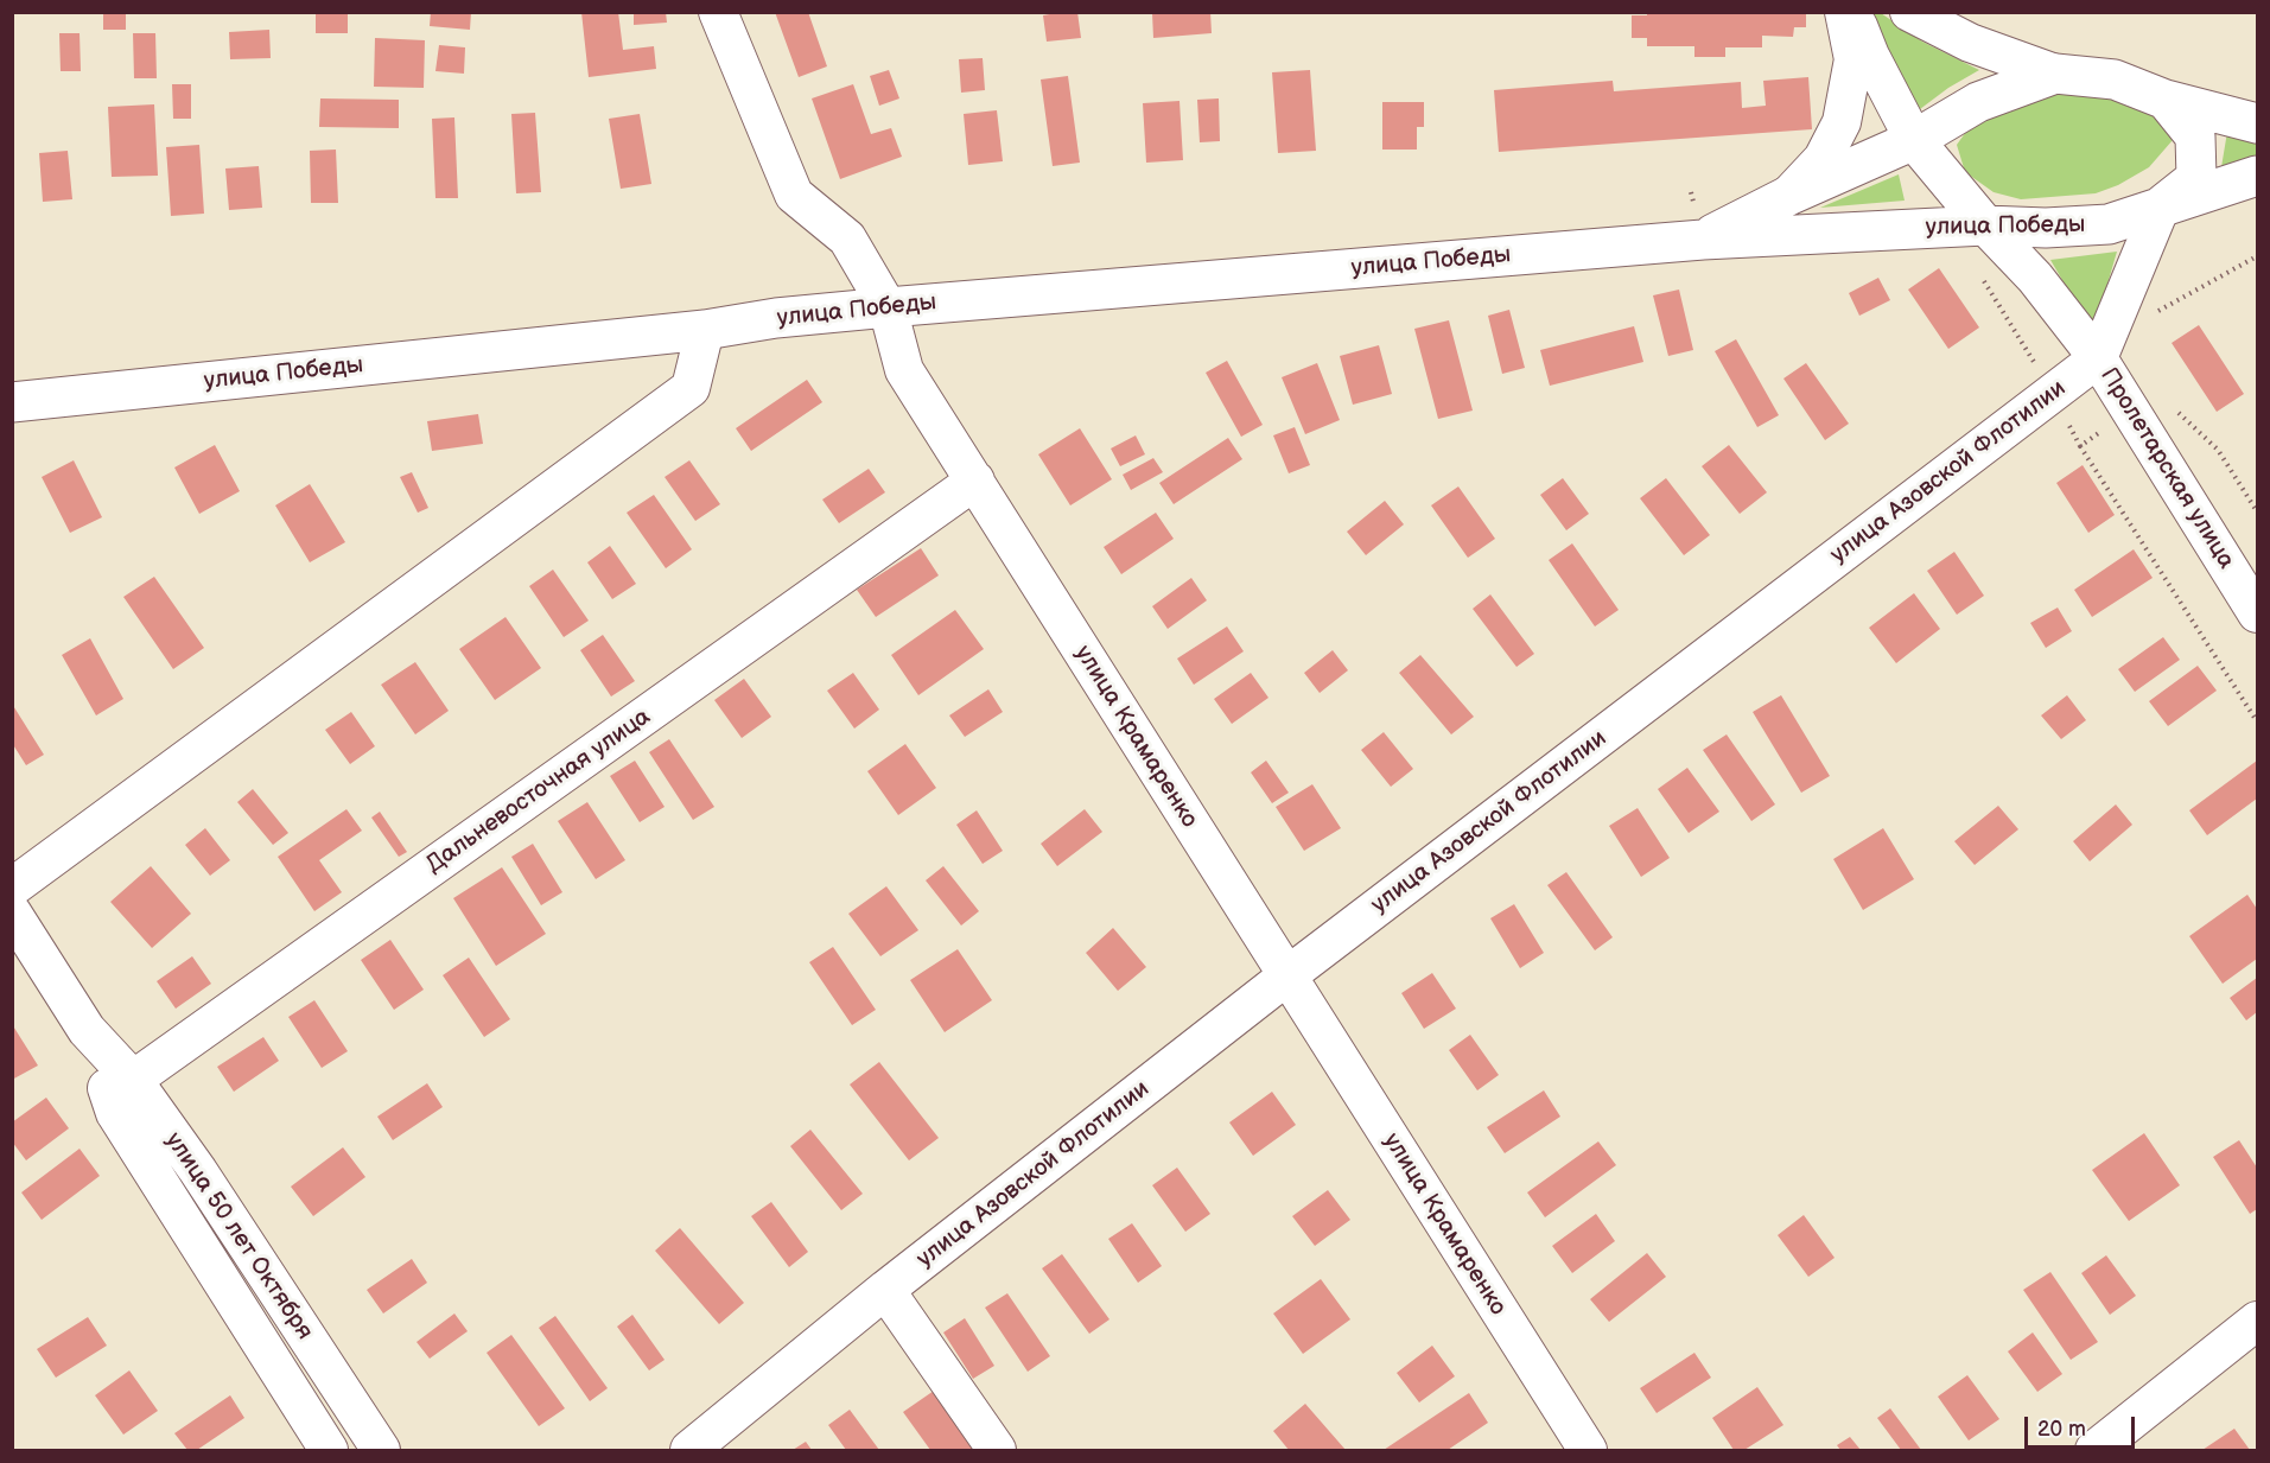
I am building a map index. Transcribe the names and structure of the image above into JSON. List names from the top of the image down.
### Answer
{
  "streets": {
    "street": [
      "улица Победы",
      "Пролетарская улица",
      "улица Азовской Флотилии",
      "улица Крамаренко",
      "Дальневосточная улица",
      "улица 50 лет Октября"
    ]
  },
  "crossings": [
    ["улица Победы", "Пролетарская улица"],
    ["улица Победы", "улица Крамаренко"],
    ["Пролетарская улица", "улица Азовской Флотилии"],
    ["улица Азовской Флотилии", "улица Крамаренко"],
    ["улица Крамаренко", "Дальневосточная улица"],
    ["Дальневосточная улица", "улица 50 лет Октября"]
  ],
  "scale_bar": "20 m"
}
